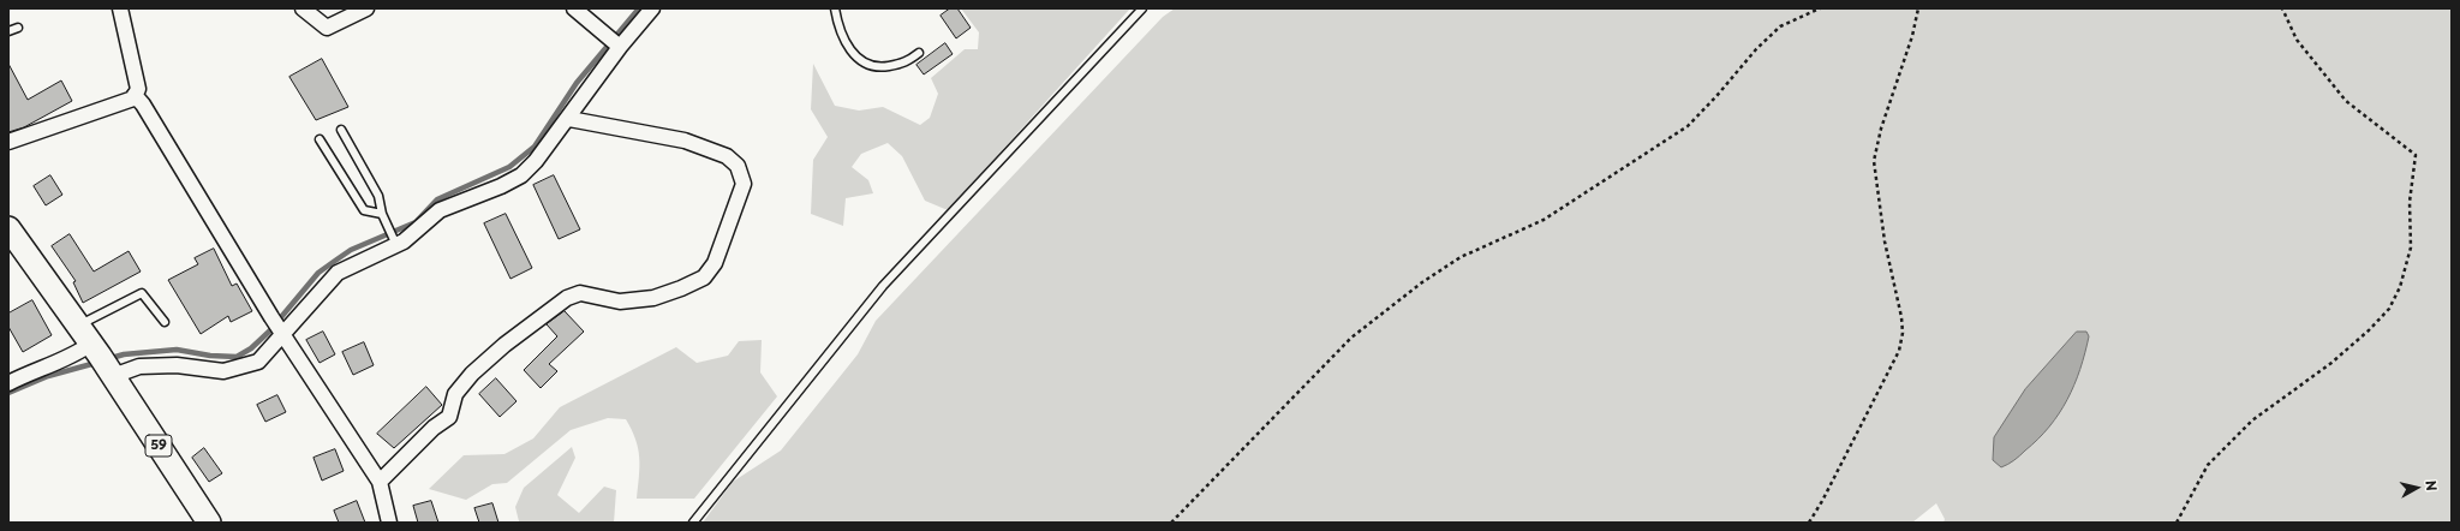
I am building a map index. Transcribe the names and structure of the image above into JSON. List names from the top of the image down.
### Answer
{
  "streets": {
    "main road": ["59"]
  },
  "north": "right"
}
